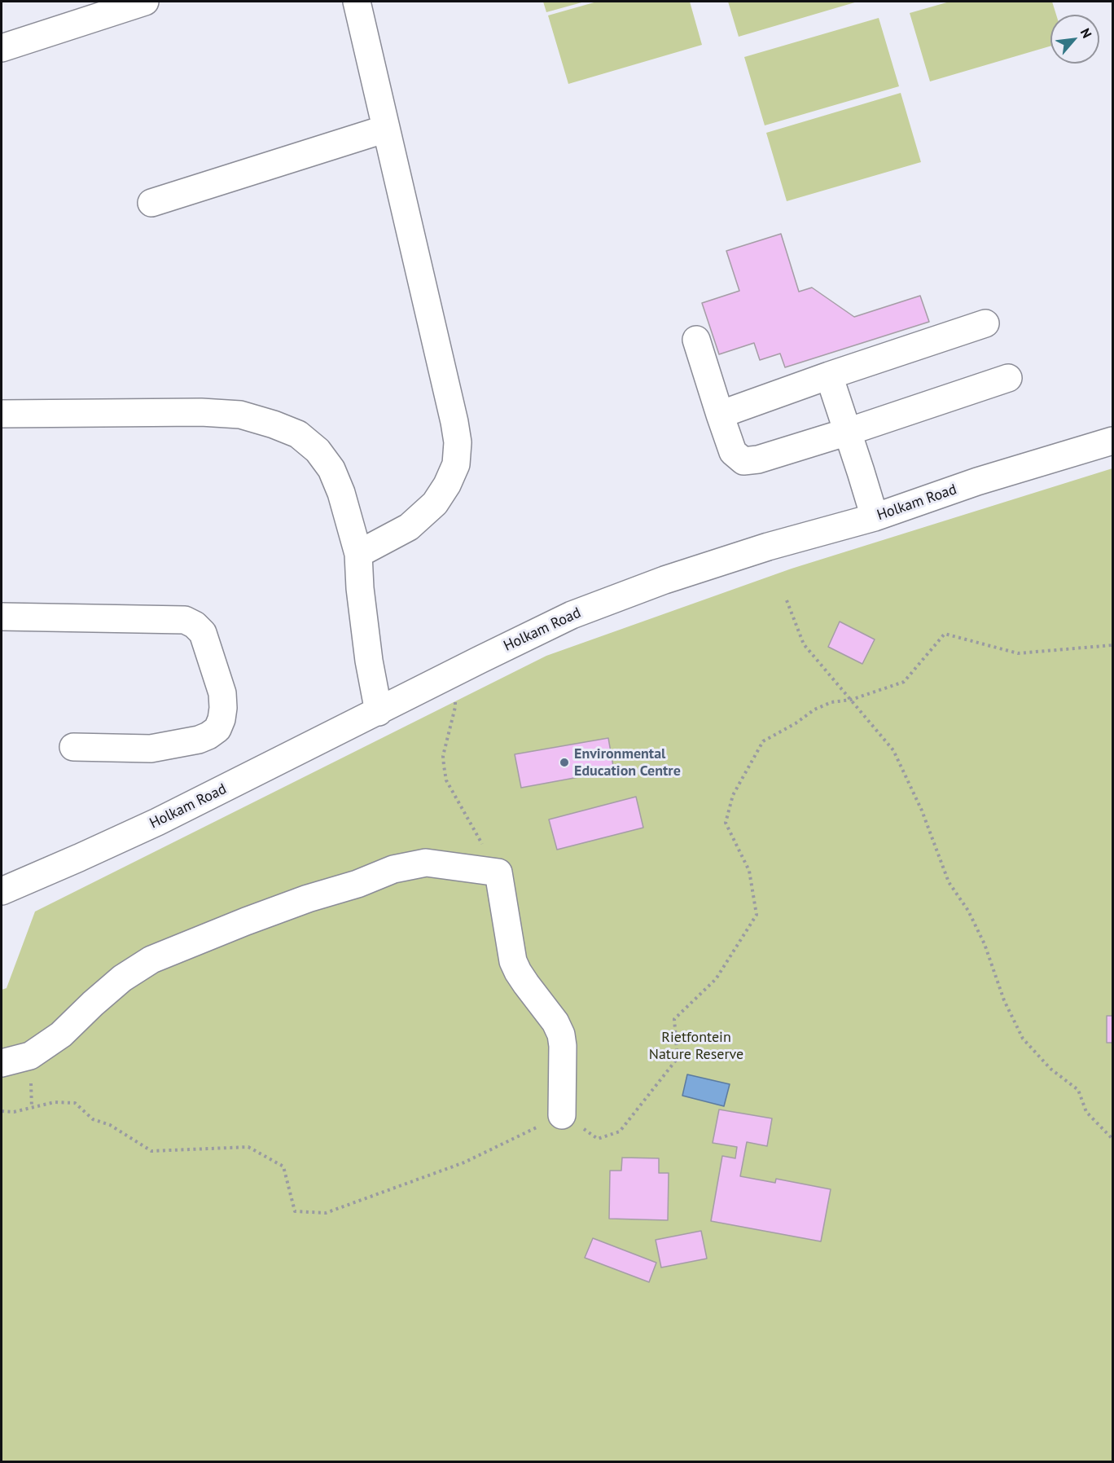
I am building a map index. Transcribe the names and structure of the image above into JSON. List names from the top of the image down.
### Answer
{
  "streets": {
    "street": ["Holkam Road"]
  },
  "parks": ["Rietfontein Nature Reserve"],
  "places": ["Environmental Education Centre"],
  "north": "top right"
}
